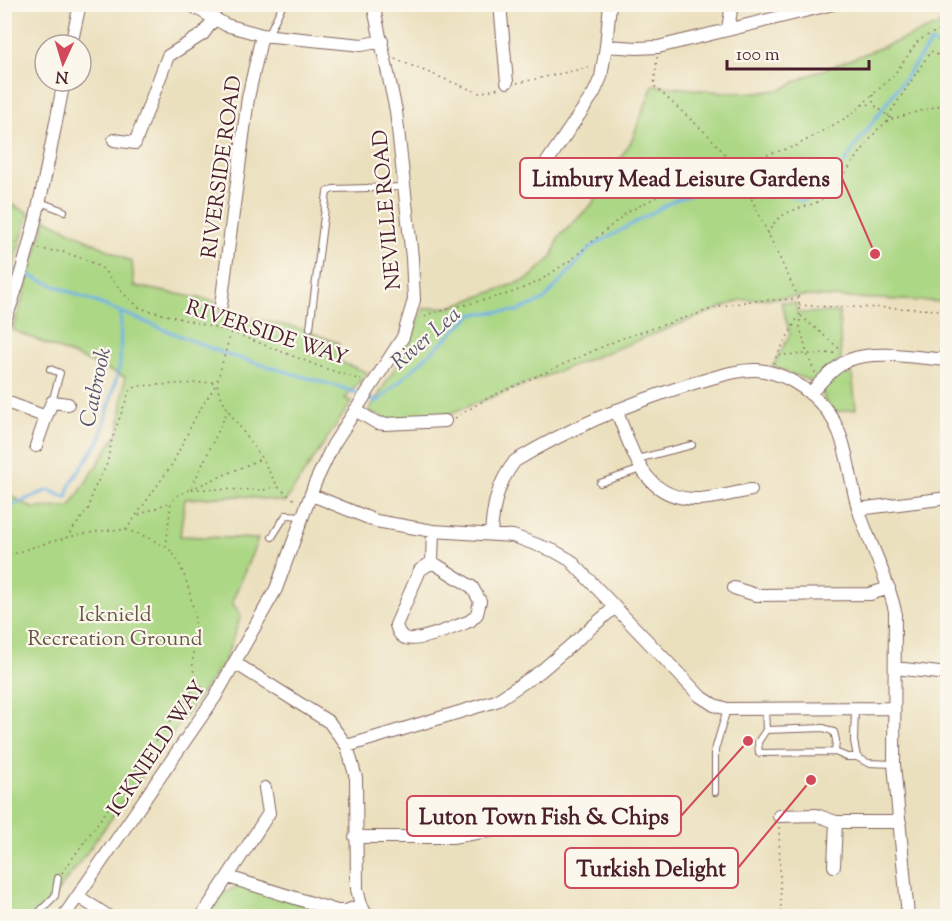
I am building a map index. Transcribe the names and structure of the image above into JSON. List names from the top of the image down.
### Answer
{
  "streets": {
    "street": ["RIVERSIDE ROAD", "NEVILLE ROAD", "ICKNIELD WAY"],
    "path": ["RIVERSIDE WAY"]
  },
  "crossings": [
    ["NEVILLE ROAD", "RIVERSIDE WAY"],
    ["NEVILLE ROAD", "ICKNIELD WAY"]
  ],
  "water": ["River Lea", "Catbrook"],
  "parks": ["Icknield Recreation Ground"],
  "places": ["Limbury Mead Leisure Gardens", "Luton Town Fish & Chips", "Turkish Delight"],
  "scale_bar": "100 m",
  "north": "bottom"
}
